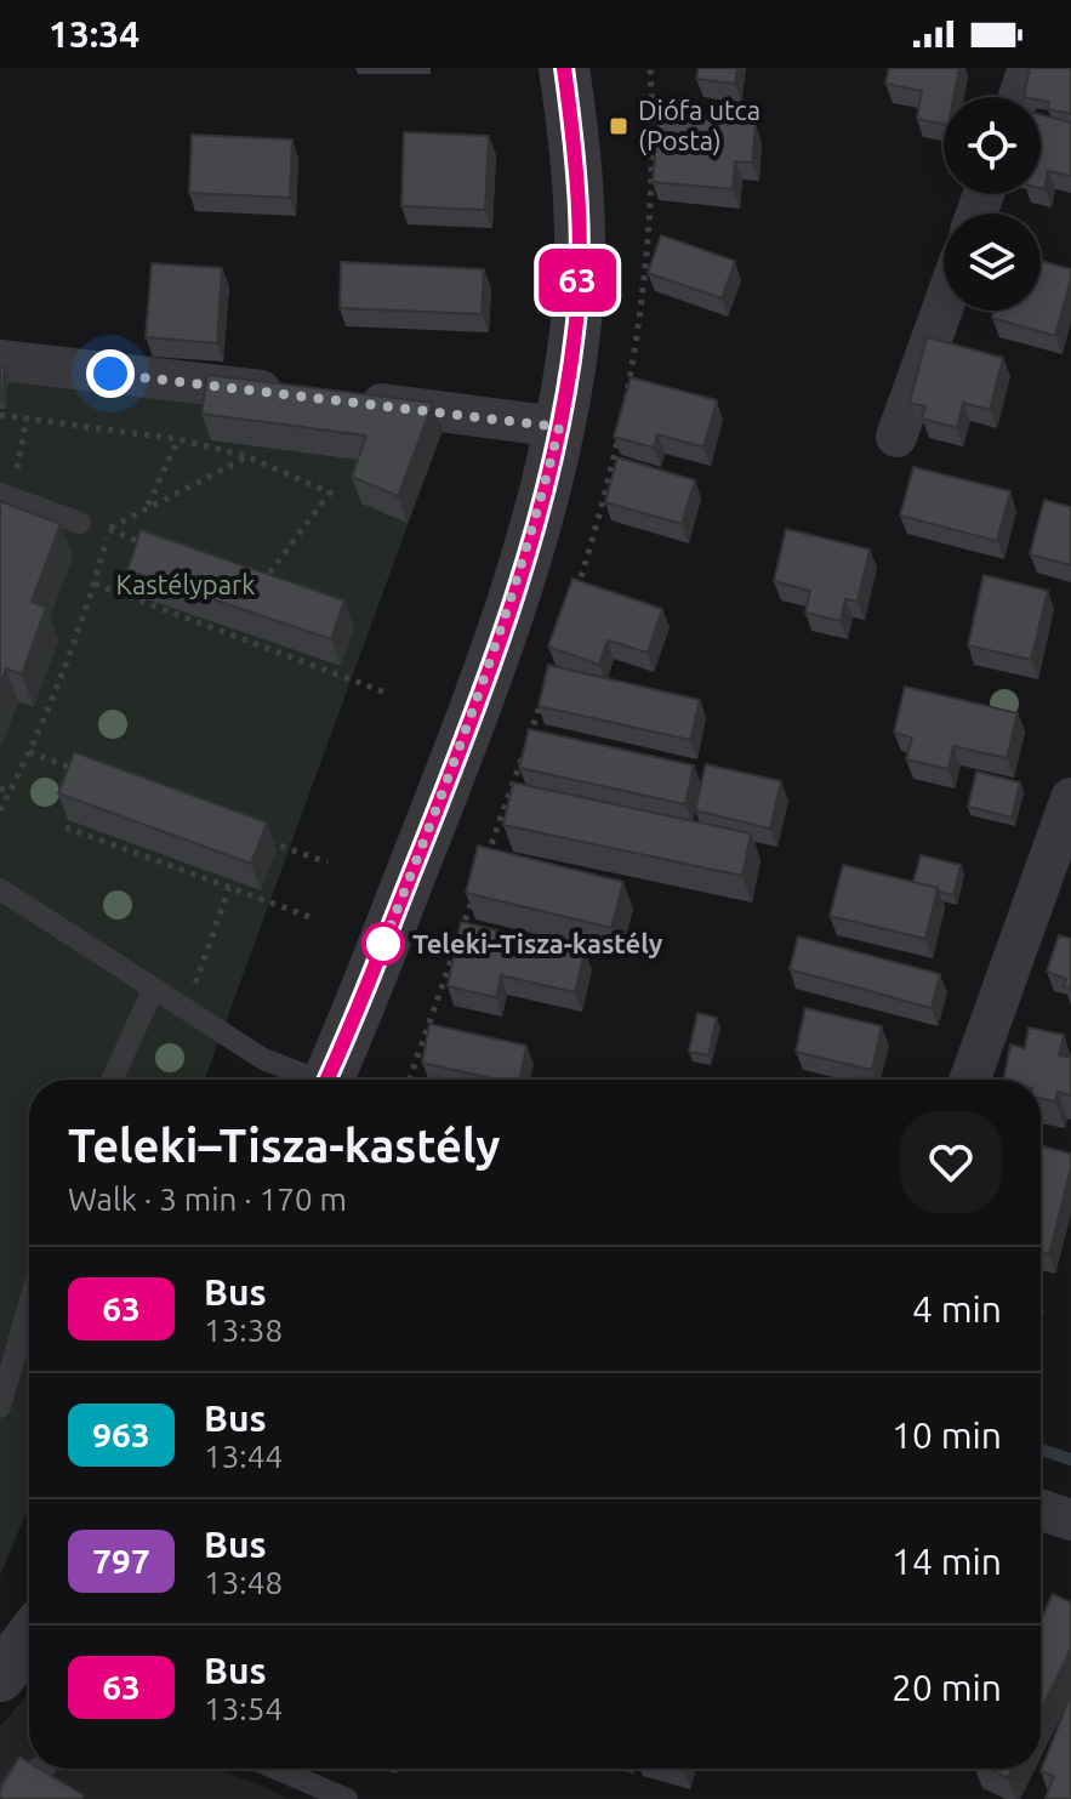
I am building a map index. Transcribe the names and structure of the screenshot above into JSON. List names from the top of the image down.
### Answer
{
  "parks": ["Kastélypark"],
  "places": {
    "transit": ["Diófa utca (Posta)"],
    "other": ["Teleki–Tisza-kastély"]
  },
  "lines": ["bus line 63"],
  "page": {
    "status": "13:34",
    "on_map": "63",
    "heading": ["Teleki–Tisza-kastély", "Walk · 3 min · 170 m"],
    "list": [
      {
        "mark": "63",
        "name": "Bus",
        "note": "13:38",
        "value": "4 min"
      },
      {
        "mark": "963",
        "name": "Bus",
        "note": "13:44",
        "value": "10 min"
      },
      {
        "mark": "797",
        "name": "Bus",
        "note": "13:48",
        "value": "14 min"
      },
      {
        "mark": "63",
        "name": "Bus",
        "note": "13:54",
        "value": "20 min"
      }
    ]
  }
}
